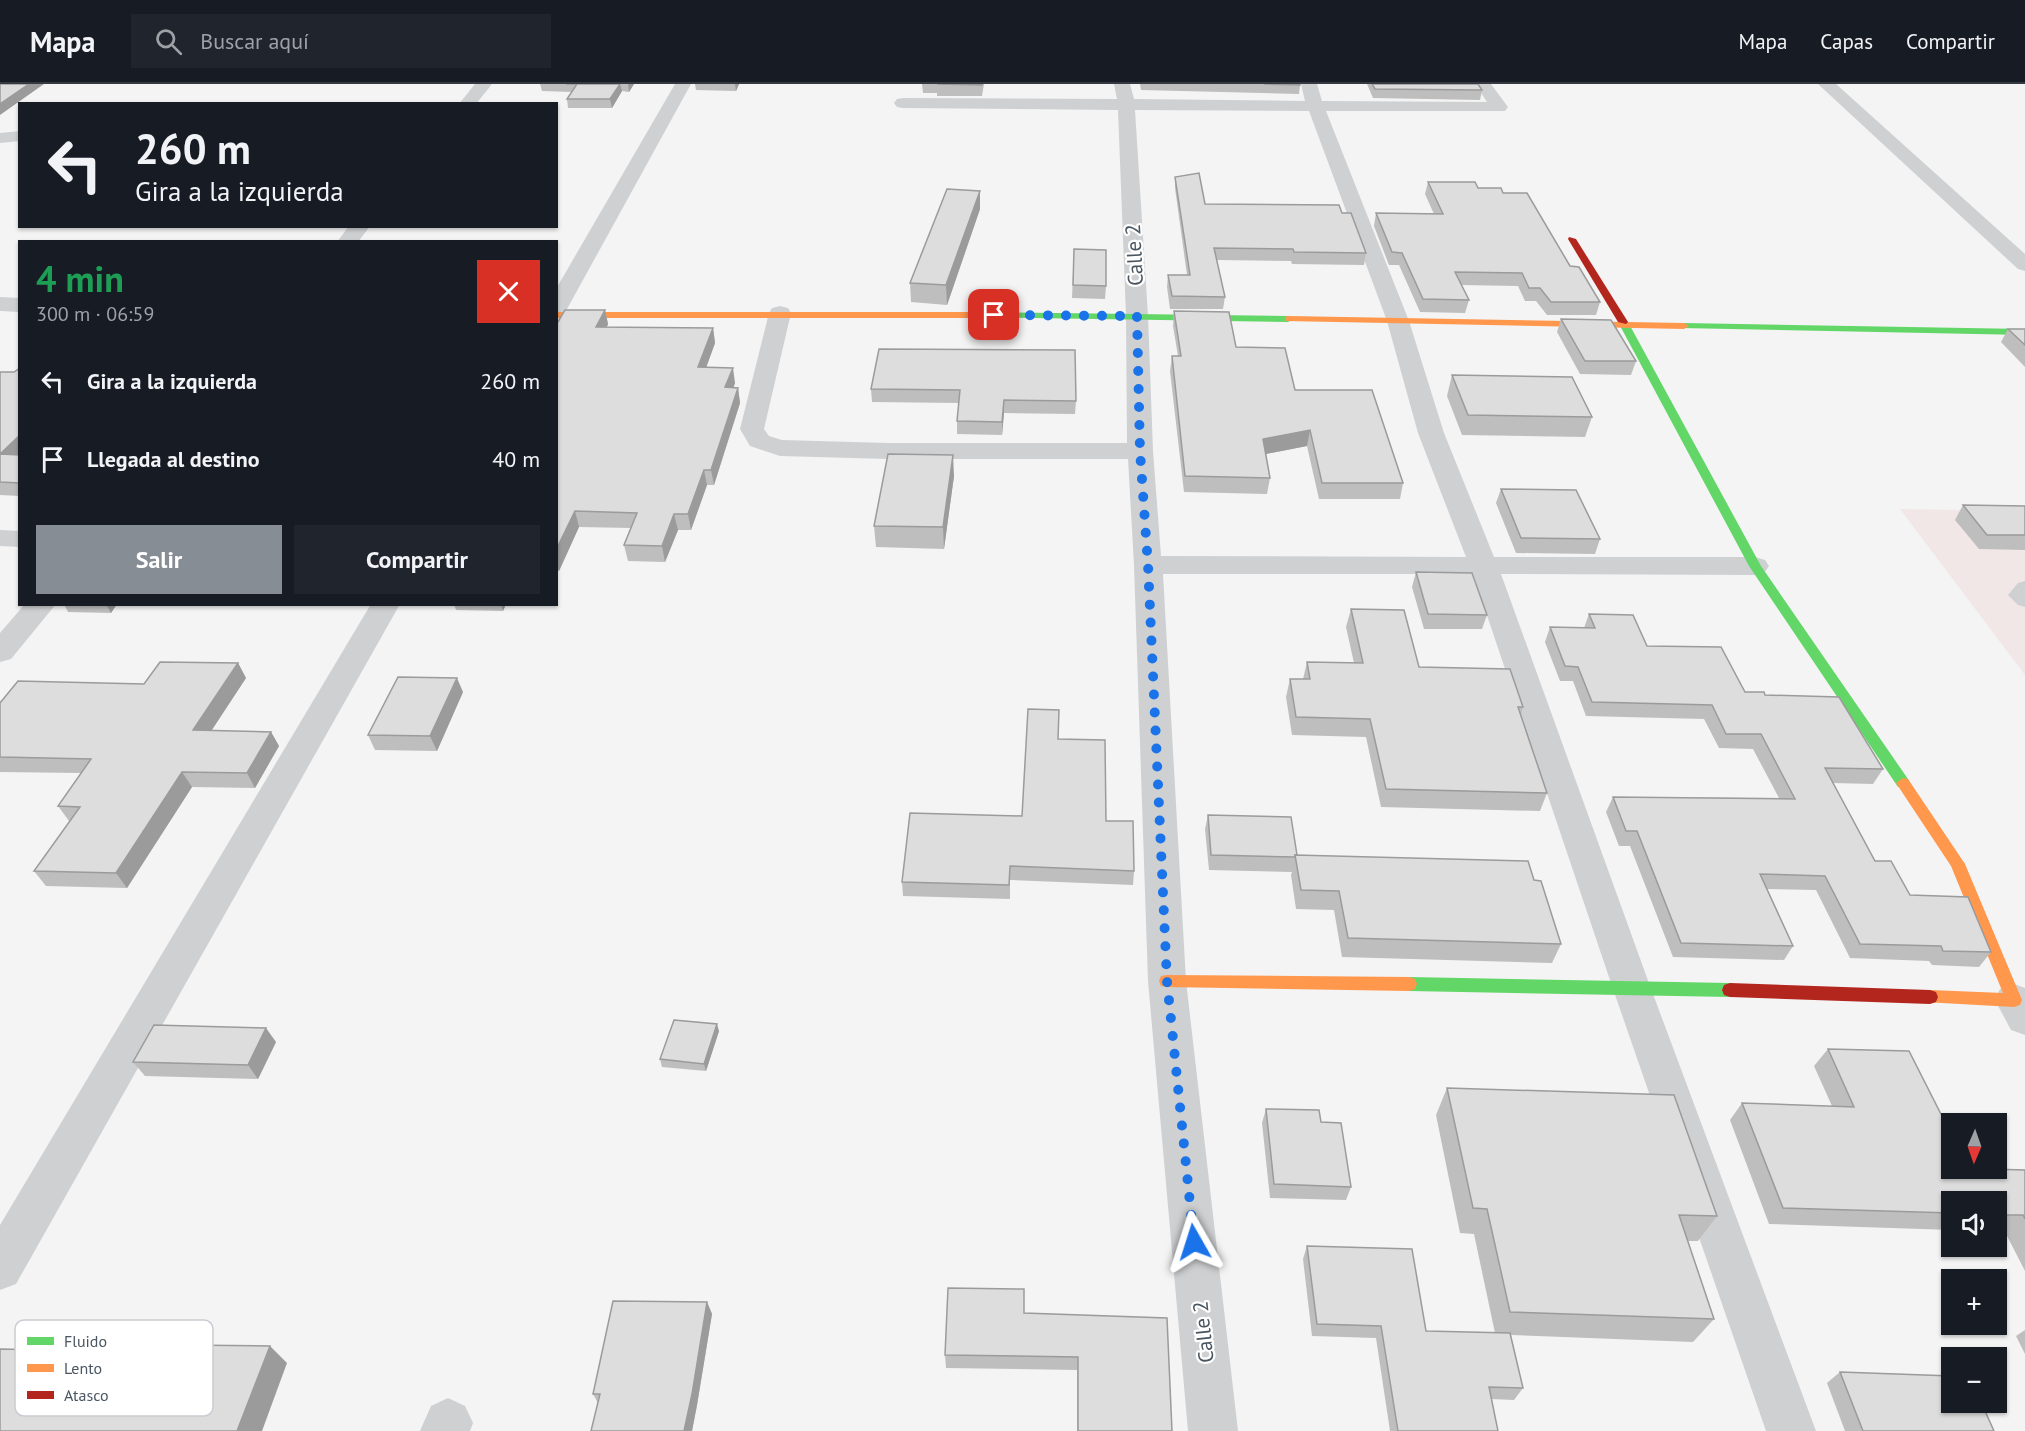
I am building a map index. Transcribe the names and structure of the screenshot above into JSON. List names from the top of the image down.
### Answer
{
  "streets": {
    "street": ["Calle 2"]
  },
  "legend": ["Fluido", "Lento", "Atasco"],
  "north": "bottom",
  "page": {
    "header": "Mapa",
    "search": "Buscar aquí",
    "nav": ["Mapa", "Capas", "Compartir"],
    "turn": ["260 m", "Gira a la izquierda"],
    "heading": ["4 min", "300 m · 06:59"],
    "list": [
      {
        "name": "Gira a la izquierda",
        "value": "260 m"
      },
      {
        "name": "Llegada al destino",
        "value": "40 m"
      }
    ],
    "buttons": ["Salir", "Compartir"],
    "map_buttons": ["+", "−"]
  }
}
